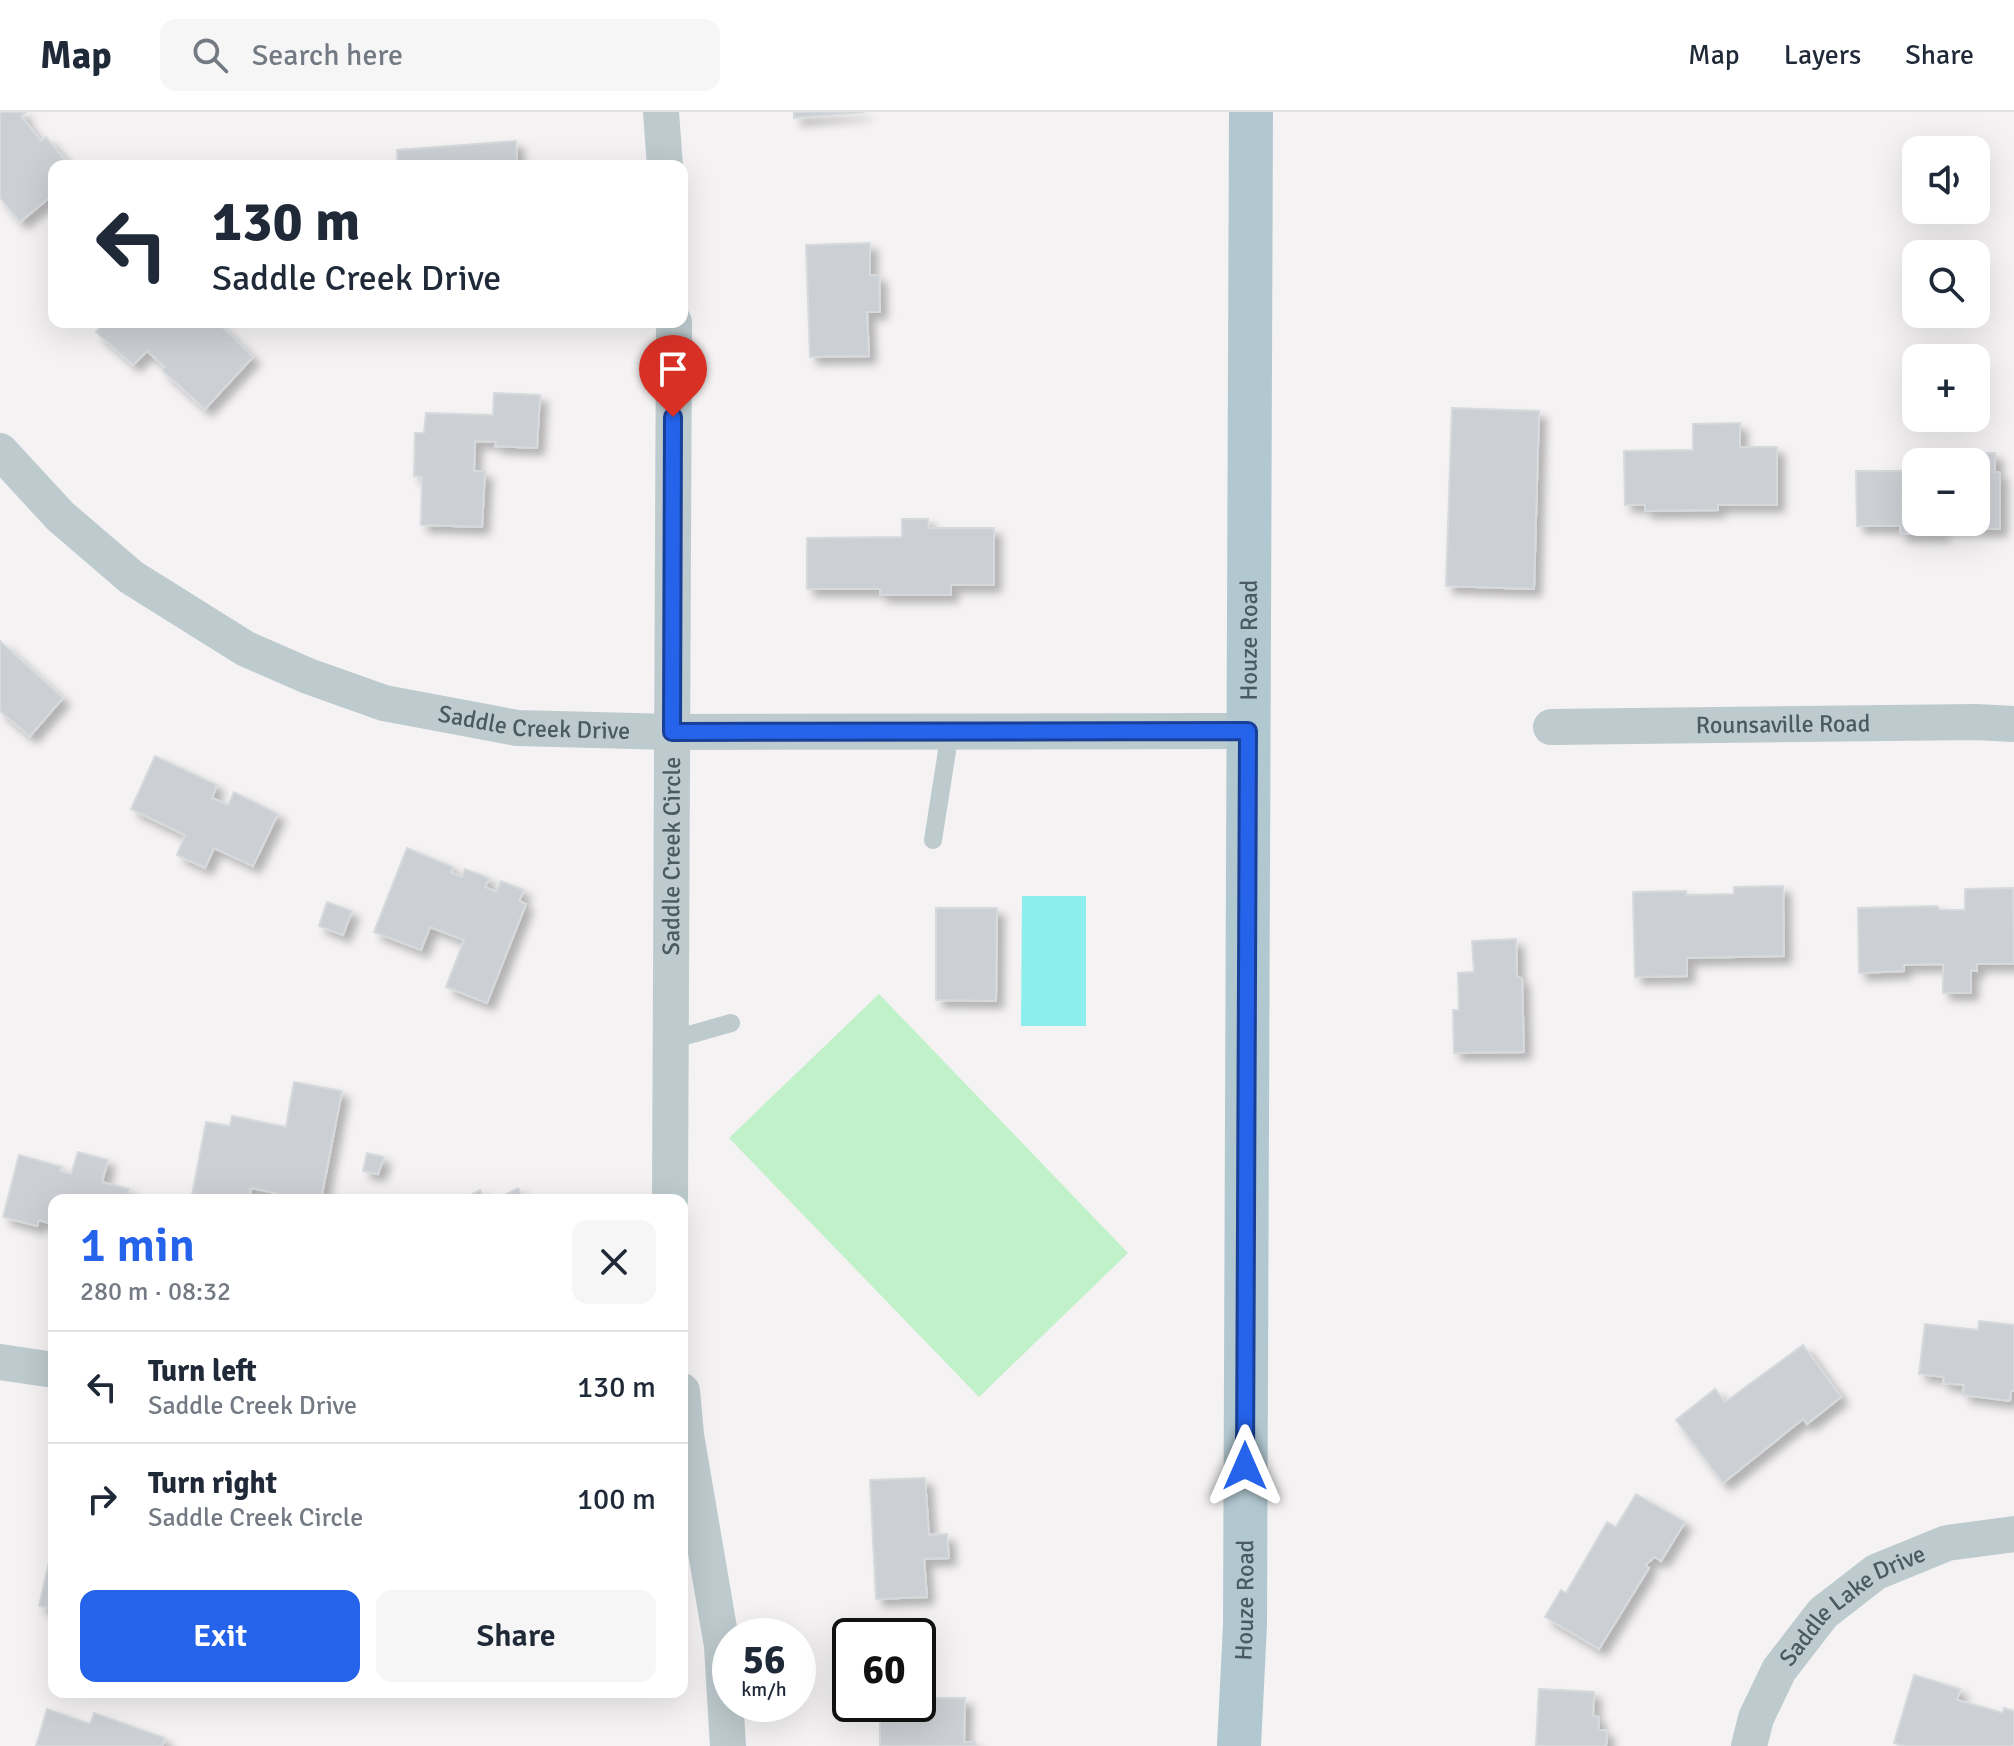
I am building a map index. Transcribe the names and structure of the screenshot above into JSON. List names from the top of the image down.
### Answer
{
  "streets": {
    "main road": ["Houze Road"],
    "street": [
      "Saddle Creek Drive",
      "Rounsaville Road",
      "Saddle Creek Circle",
      "Saddle Lake Drive"
    ]
  },
  "crossings": [
    ["Houze Road", "Saddle Creek Drive"],
    ["Saddle Creek Drive", "Saddle Creek Circle"]
  ],
  "page": {
    "header": "Map",
    "search": "Search here",
    "nav": ["Map", "Layers", "Share"],
    "map_buttons": ["+", "−"],
    "turn": ["130 m", "Saddle Creek Drive"],
    "heading": ["1 min", "280 m · 08:32"],
    "list": [
      {
        "name": "Turn left",
        "note": "Saddle Creek Drive",
        "value": "130 m"
      },
      {
        "name": "Turn right",
        "note": "Saddle Creek Circle",
        "value": "100 m"
      }
    ],
    "buttons": ["Exit", "Share"],
    "speed": "56 km/h",
    "limit": "60"
  }
}
